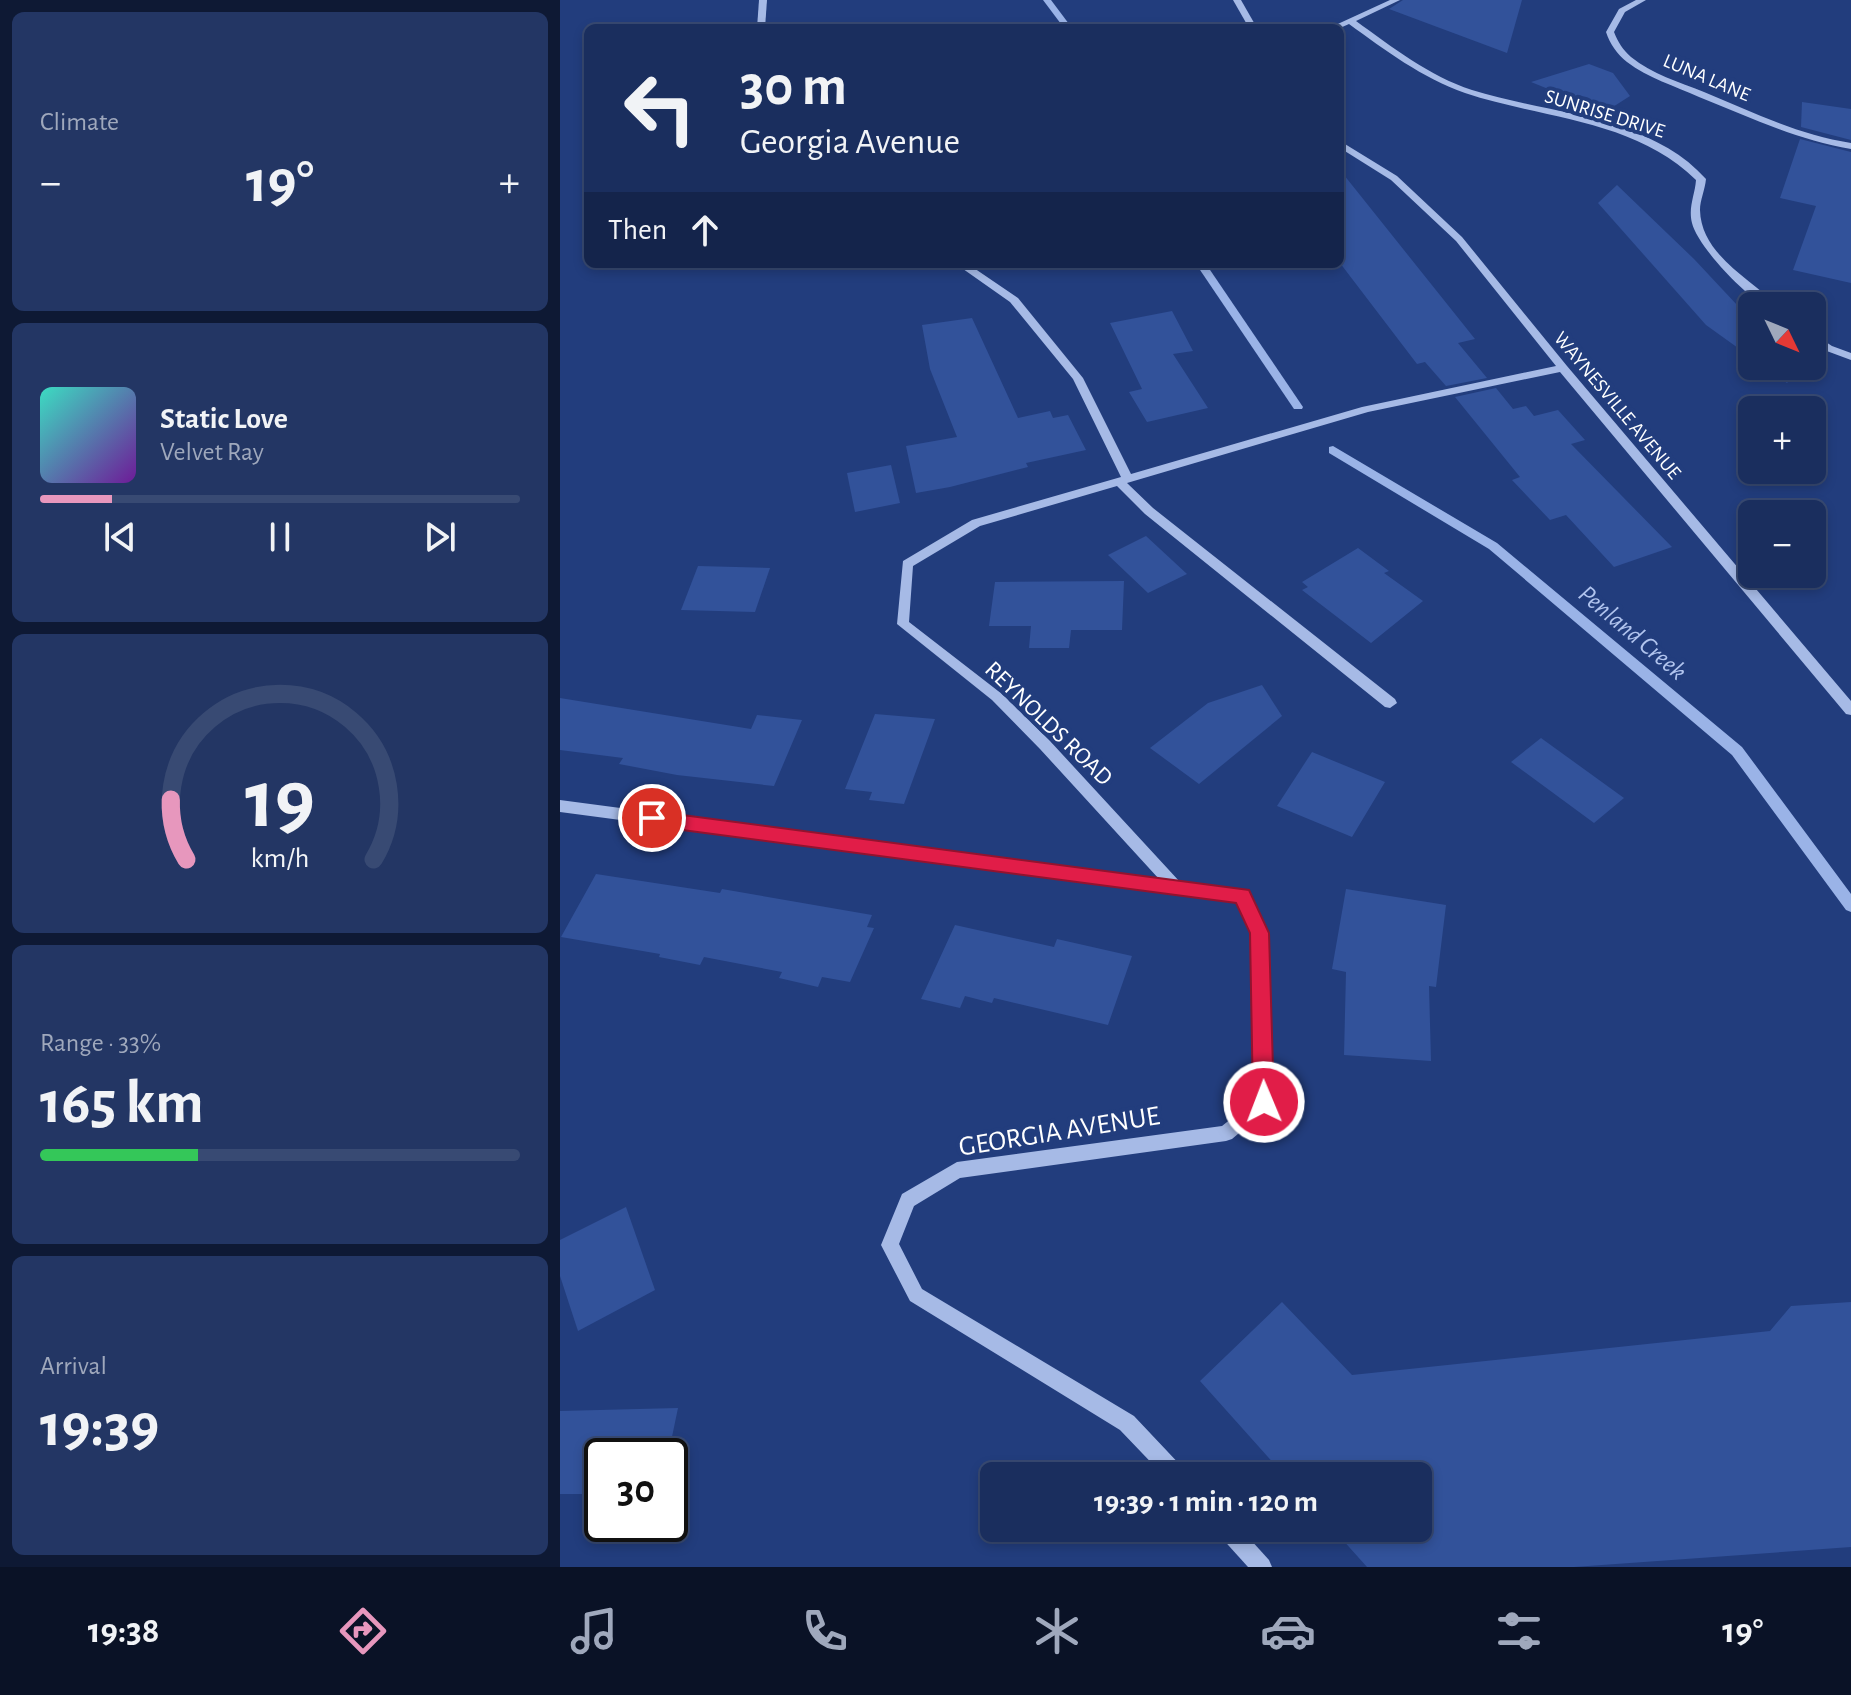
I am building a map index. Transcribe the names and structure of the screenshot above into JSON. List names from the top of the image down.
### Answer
{
  "streets": {
    "street": [
      "LUNA LANE",
      "SUNRISE DRIVE",
      "WAYNESVILLE AVENUE",
      "REYNOLDS ROAD",
      "GEORGIA AVENUE"
    ]
  },
  "crossings": [
    ["WAYNESVILLE AVENUE", "REYNOLDS ROAD"],
    ["REYNOLDS ROAD", "GEORGIA AVENUE"]
  ],
  "water": ["Penland Creek"],
  "north": "bottom right",
  "page": {
    "tile": [
      "Climate",
      ["Range · 33%", "165 km"],
      ["Arrival", "19:39"]
    ],
    "turn": ["30 m", "Georgia Avenue"],
    "heat": ["−", "19°", "+"],
    "then": "Then",
    "map_buttons": ["+", "−"],
    "song": ["Static Love", "Velvet Ray"],
    "limit": "30",
    "trip": "19:39 · 1 min · 120 m",
    "tabs": ["19:38", "19°"],
    "gauge": ["19", "km/h"]
  }
}
